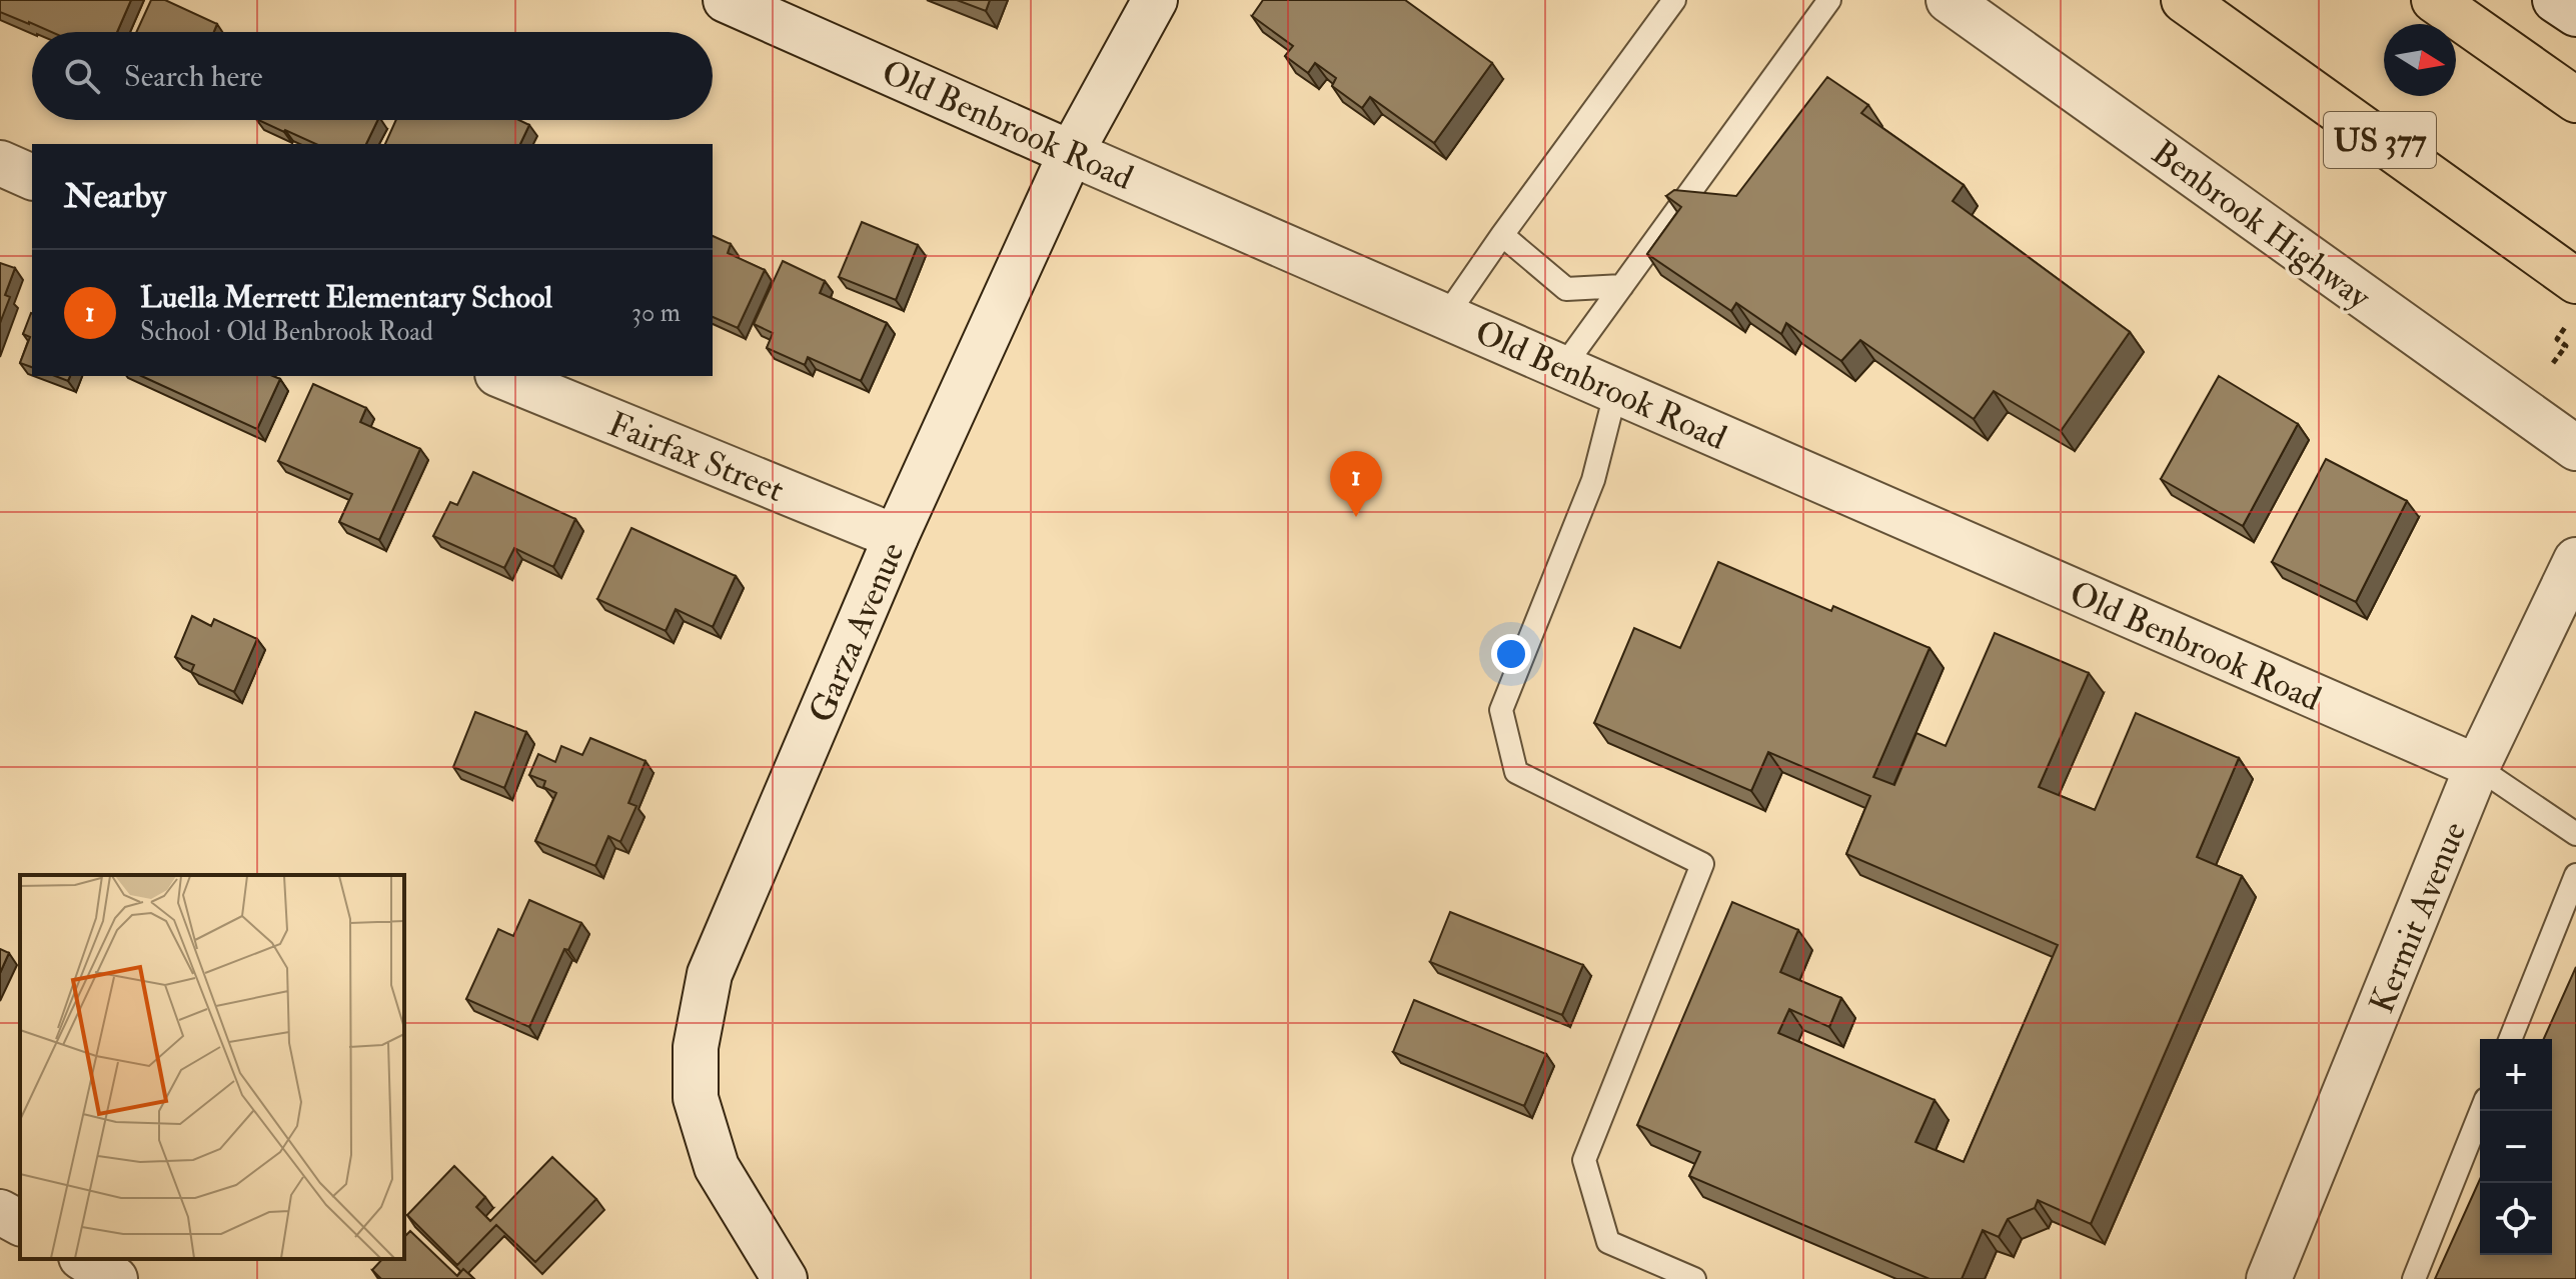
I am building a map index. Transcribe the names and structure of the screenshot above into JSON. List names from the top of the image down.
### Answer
{
  "streets": {
    "main road": ["US 377"],
    "street": [
      "Old Benbrook Road",
      "Benbrook Highway",
      "Fairfax Street",
      "Garza Avenue",
      "Kermit Avenue"
    ]
  },
  "crossings": [
    ["Old Benbrook Road", "Garza Avenue"],
    ["Old Benbrook Road", "Kermit Avenue"],
    ["Fairfax Street", "Garza Avenue"]
  ],
  "north": "right",
  "page": {
    "search": "Search here",
    "heading": "Nearby",
    "list": [
      {
        "mark": "1",
        "name": "Luella Merrett Elementary School",
        "note": "School · Old Benbrook Road",
        "value": "30 m"
      }
    ],
    "pins": "1",
    "map_buttons": ["+", "−"]
  }
}
